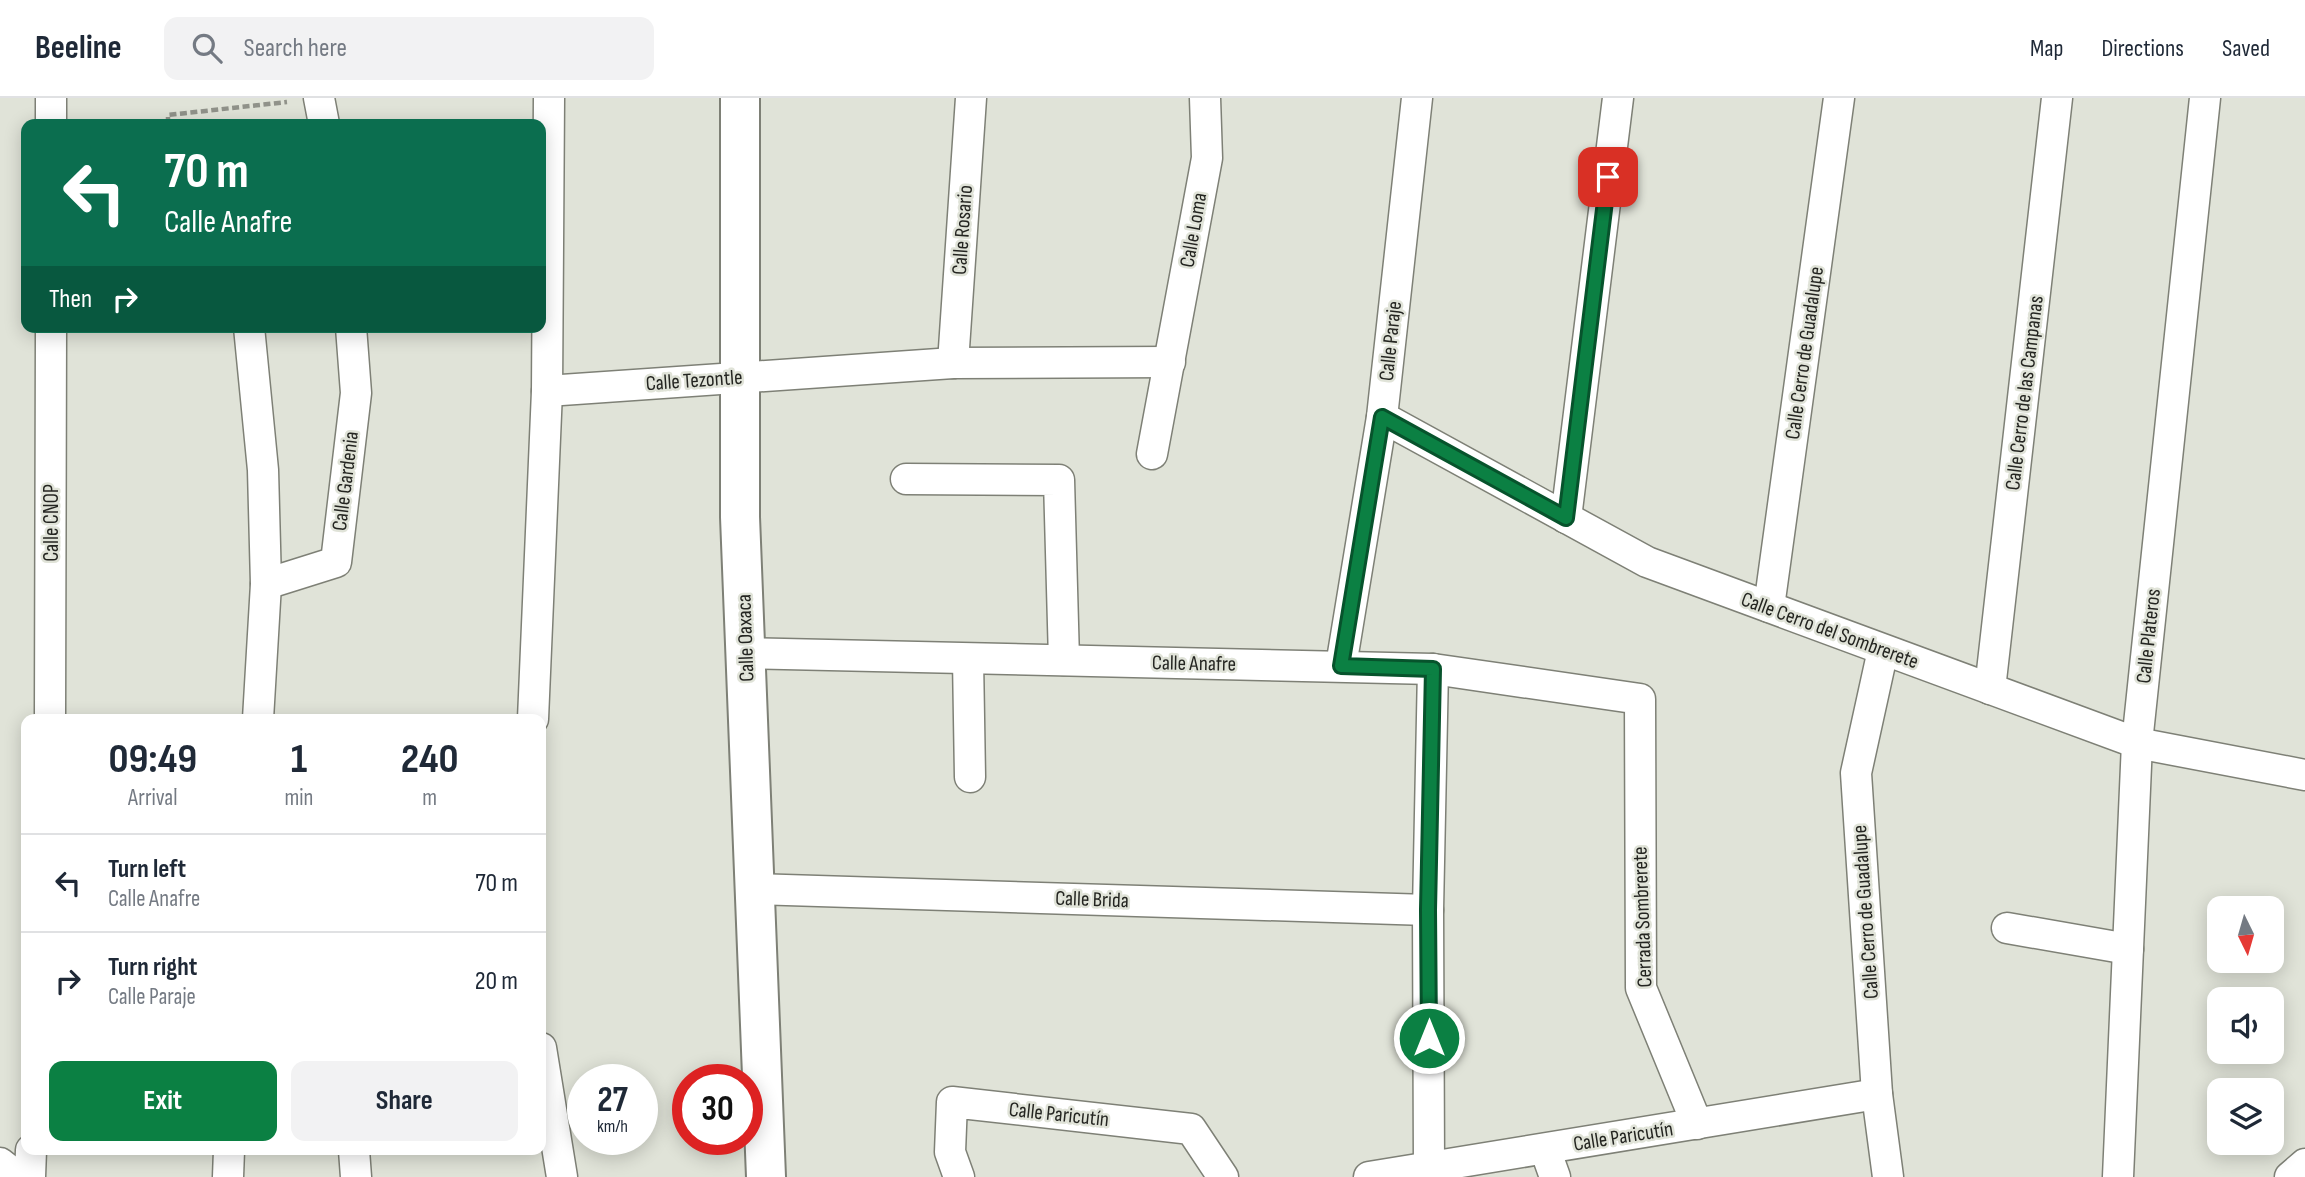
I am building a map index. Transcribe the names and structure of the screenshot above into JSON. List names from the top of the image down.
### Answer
{
  "streets": {
    "street": [
      "Calle Rosario",
      "Calle Loma",
      "Calle Paraje",
      "Calle Cerro de Guadalupe",
      "Calle Tezontle",
      "Calle Cerro de las Campanas",
      "Calle Gardenia",
      "Calle CNOP",
      "Calle Cerro del Sombrerete",
      "Calle Plateros",
      "Calle Oaxaca",
      "Calle Anafre",
      "Calle Brida",
      "Cerrada Sombrerete",
      "Calle Paricutín"
    ]
  },
  "crossings": [
    ["Calle Rosario", "Calle Tezontle"],
    ["Calle Loma", "Calle Tezontle"],
    ["Calle Paraje", "Calle Cerro del Sombrerete"],
    ["Calle Paraje", "Calle Anafre"],
    ["Calle Cerro de Guadalupe", "Calle Cerro del Sombrerete"],
    ["Calle Cerro de Guadalupe", "Calle Paricutín"],
    ["Calle Tezontle", "Calle Oaxaca"],
    ["Calle Cerro de las Campanas", "Calle Cerro del Sombrerete"],
    ["Calle Cerro del Sombrerete", "Calle Plateros"],
    ["Calle Oaxaca", "Calle Anafre"],
    ["Calle Oaxaca", "Calle Brida"],
    ["Calle Anafre", "Cerrada Sombrerete"],
    ["Cerrada Sombrerete", "Calle Paricutín"]
  ],
  "north": "bottom",
  "page": {
    "header": "Beeline",
    "search": "Search here",
    "nav": ["Map", "Directions", "Saved"],
    "turn": ["70 m", "Calle Anafre"],
    "then": "Then",
    "eta": [
      "09:49",
      "Arrival",
      "1",
      "min",
      "240",
      "m"
    ],
    "list": [
      {
        "name": "Turn left",
        "note": "Calle Anafre",
        "value": "70 m"
      },
      {
        "name": "Turn right",
        "note": "Calle Paraje",
        "value": "20 m"
      }
    ],
    "buttons": ["Exit", "Share"],
    "speed": "27 km/h",
    "limit": "30"
  }
}
